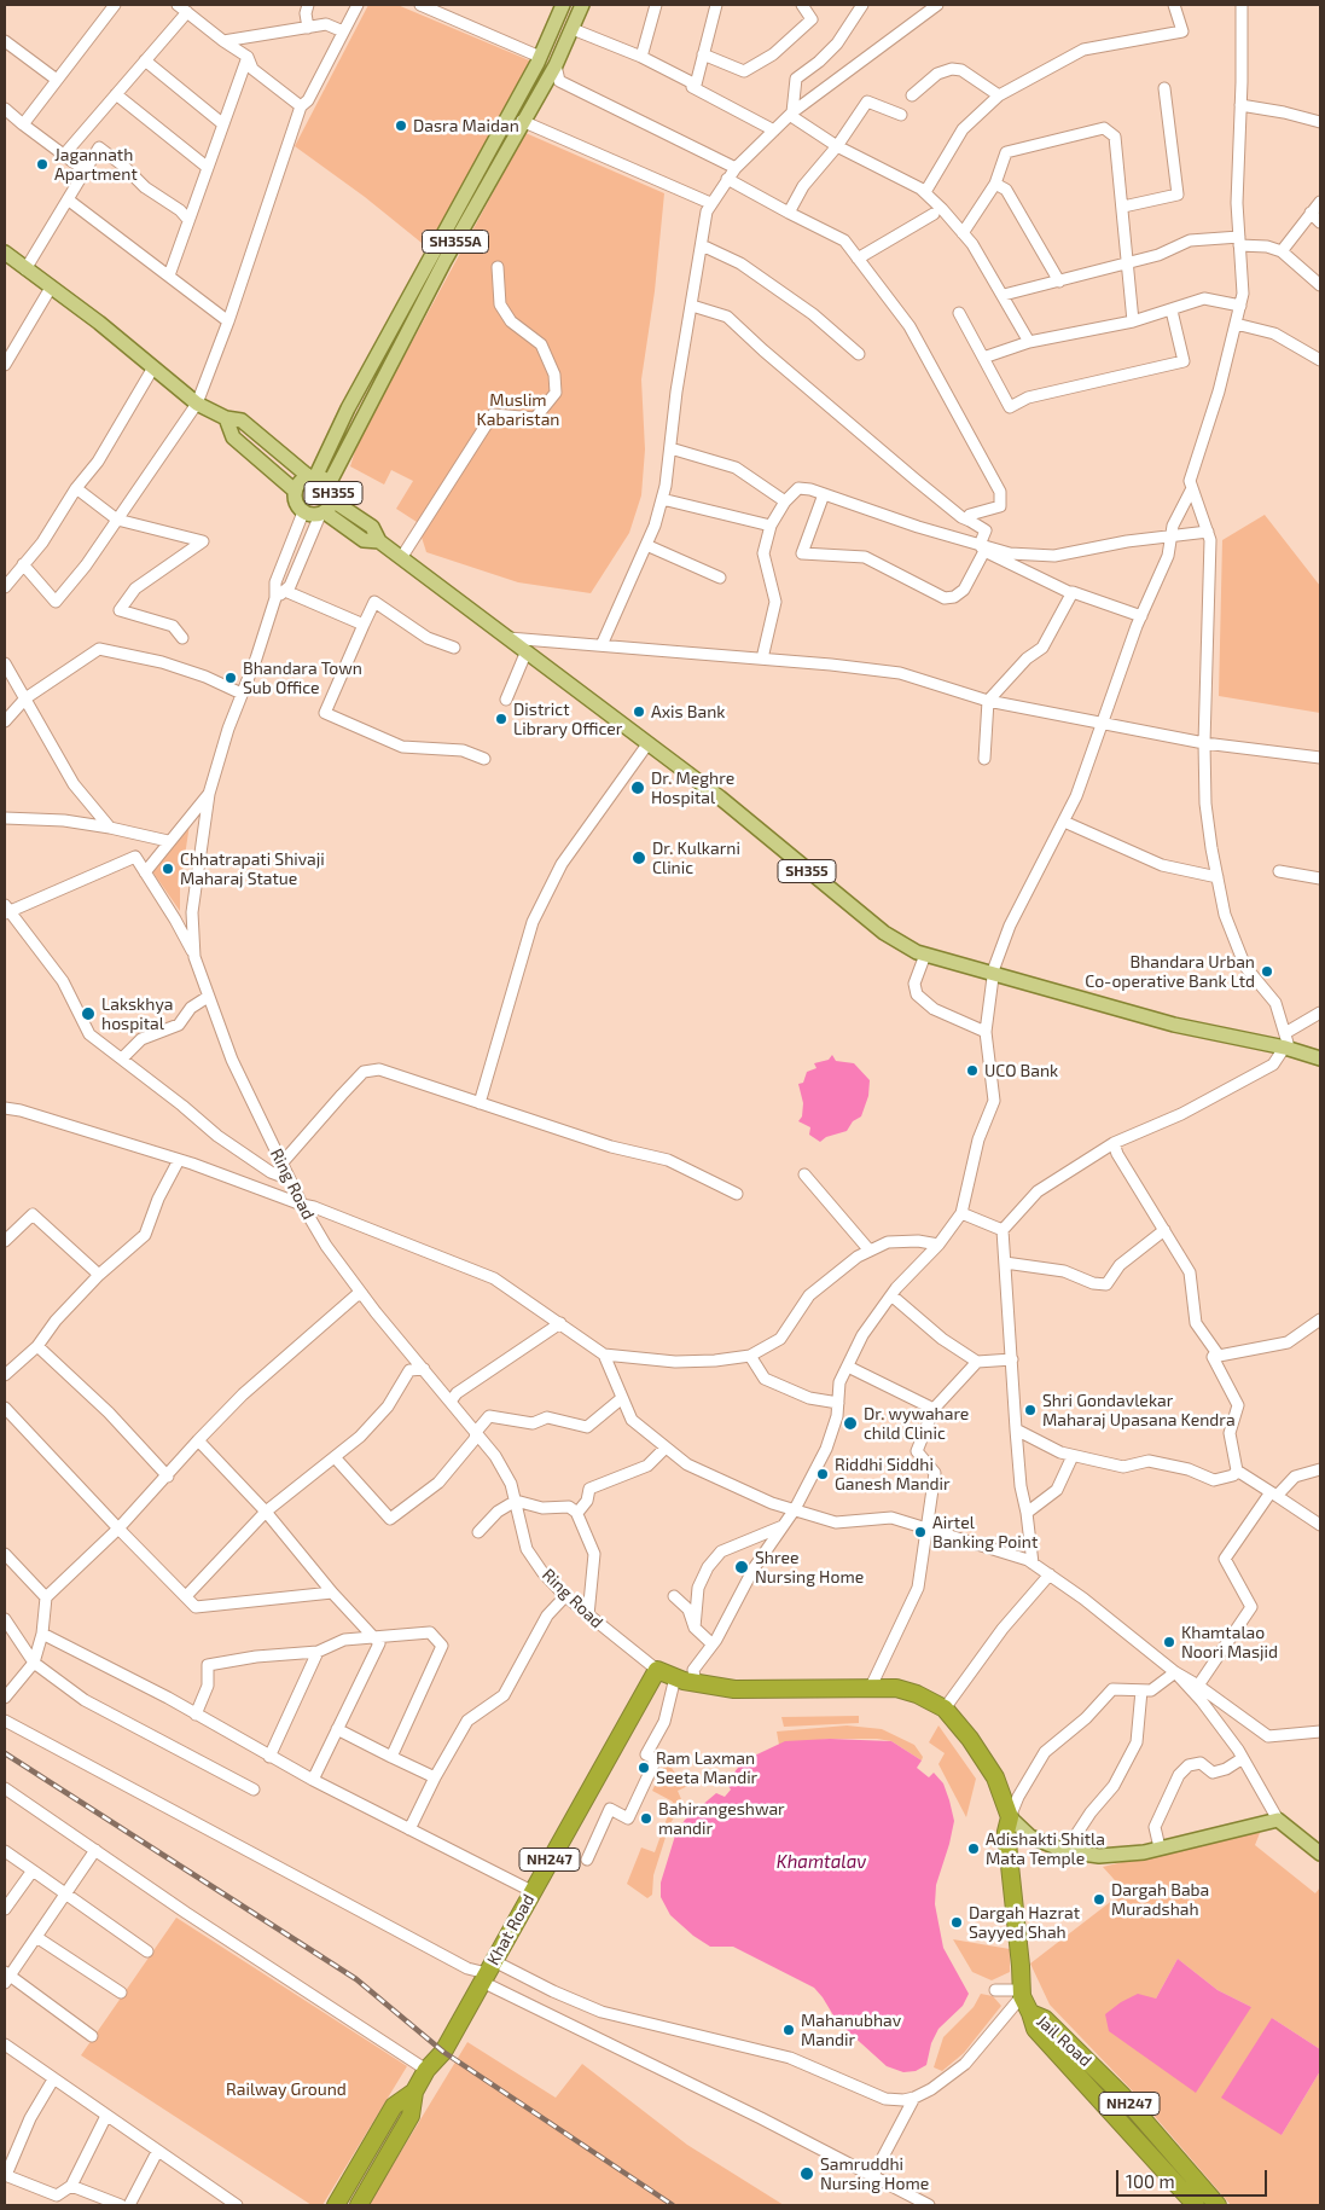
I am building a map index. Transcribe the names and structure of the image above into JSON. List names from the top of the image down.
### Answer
{
  "streets": {
    "highway": ["NH247", "Khat Road", "Jail Road"],
    "main road": ["SH355A", "SH355"],
    "street": ["Ring Road"]
  },
  "crossings": [
    ["SH355A", "SH355"],
    ["SH355A", "Ring Road"],
    ["SH355", "Ring Road"],
    ["Ring Road", "NH247"],
    ["Ring Road", "Khat Road"],
    ["NH247", "Khat Road"],
    ["NH247", "Jail Road"]
  ],
  "water": ["Khamtalav"],
  "parks": ["Muslim Kabaristan", "Railway Ground"],
  "places": [
    "Dasra Maidan",
    "Jagannath Apartment",
    "Bhandara Town Sub Office",
    "Axis Bank",
    "District Library Officer",
    "Dr. Meghre Hospital",
    "Dr. Kulkarni Clinic",
    "Chhatrapati Shivaji Maharaj Statue",
    "Bhandara Urban Co-operative Bank Ltd",
    "Lakskhya hospital",
    "UCO Bank",
    "Shri Gondavlekar Maharaj Upasana Kendra",
    "Dr. wywahare child Clinic",
    "Riddhi Siddhi Ganesh Mandir",
    "Airtel Banking Point",
    "Shree Nursing Home",
    "Khamtalao Noori Masjid",
    "Ram Laxman Seeta Mandir",
    "Bahirangeshwar mandir",
    "Adishakti Shitla Mata Temple",
    "Dargah Baba Muradshah",
    "Dargah Hazrat Sayyed Shah",
    "Mahanubhav Mandir",
    "Samruddhi Nursing Home"
  ],
  "scale_bar": "100 m"
}
